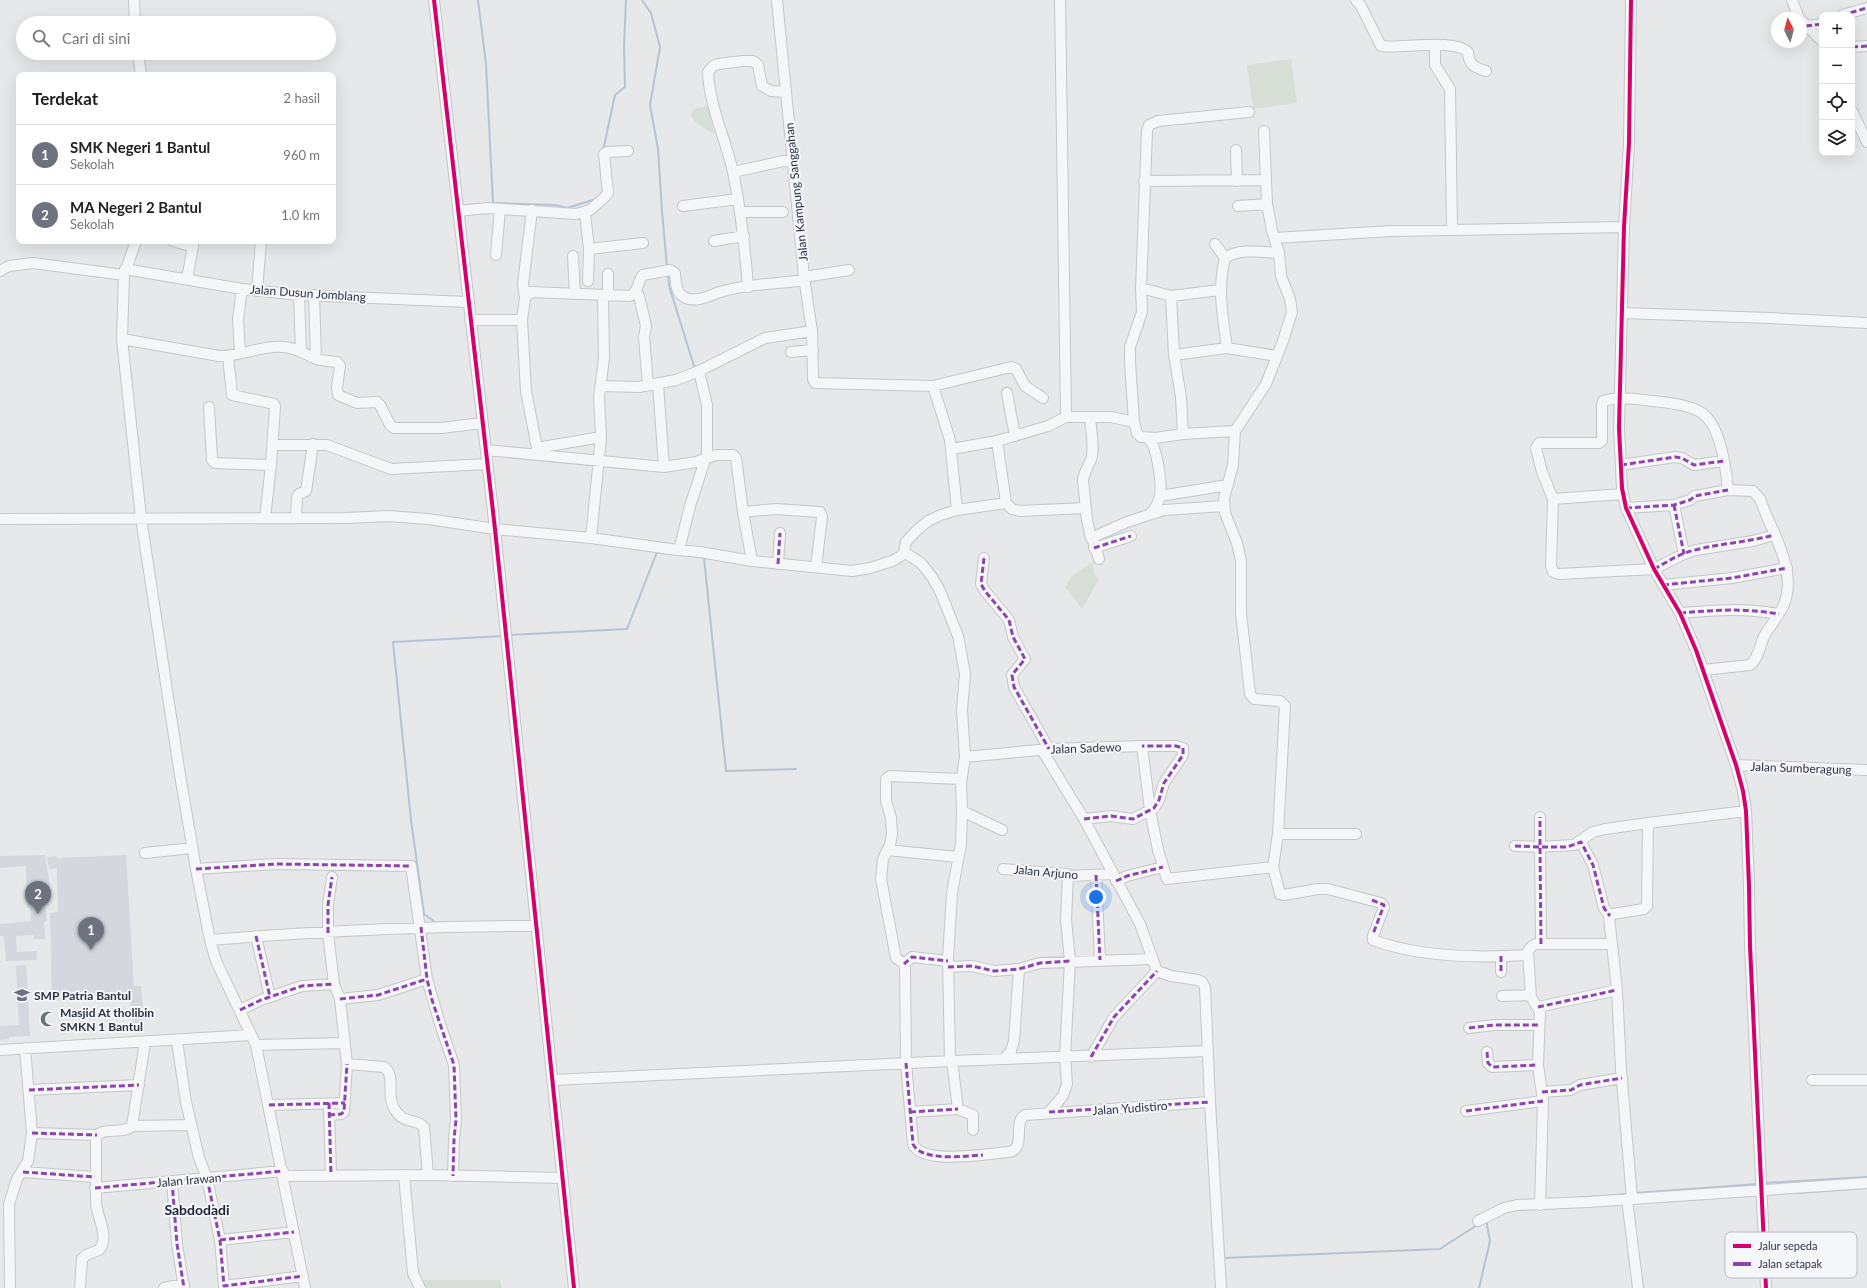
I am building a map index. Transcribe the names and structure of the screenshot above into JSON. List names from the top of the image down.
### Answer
{
  "streets": {
    "street": [
      "Jalan Kampung Sanggahan",
      "Jalan Dusun Jomblang",
      "Jalan Sadewo",
      "Jalan Sumberagung",
      "Jalan Arjuno",
      "Jalan Yudistiro",
      "Jalan Irawan"
    ]
  },
  "districts": ["Sabdodadi"],
  "places": {
    "school or university": ["SMP Patria Bantul"],
    "mosque": ["Masjid At tholibin SMKN 1 Bantul"]
  },
  "legend": ["Jalur sepeda", "Jalan setapak"],
  "north": "top",
  "page": {
    "map_buttons": ["+", "−"],
    "search": "Cari di sini",
    "heading": ["Terdekat", "2 hasil"],
    "list": [
      {
        "mark": "1",
        "name": "SMK Negeri 1 Bantul",
        "note": "Sekolah",
        "value": "960 m"
      },
      {
        "mark": "2",
        "name": "MA Negeri 2 Bantul",
        "note": "Sekolah",
        "value": "1.0 km"
      }
    ],
    "pins": ["2", "1"]
  }
}
